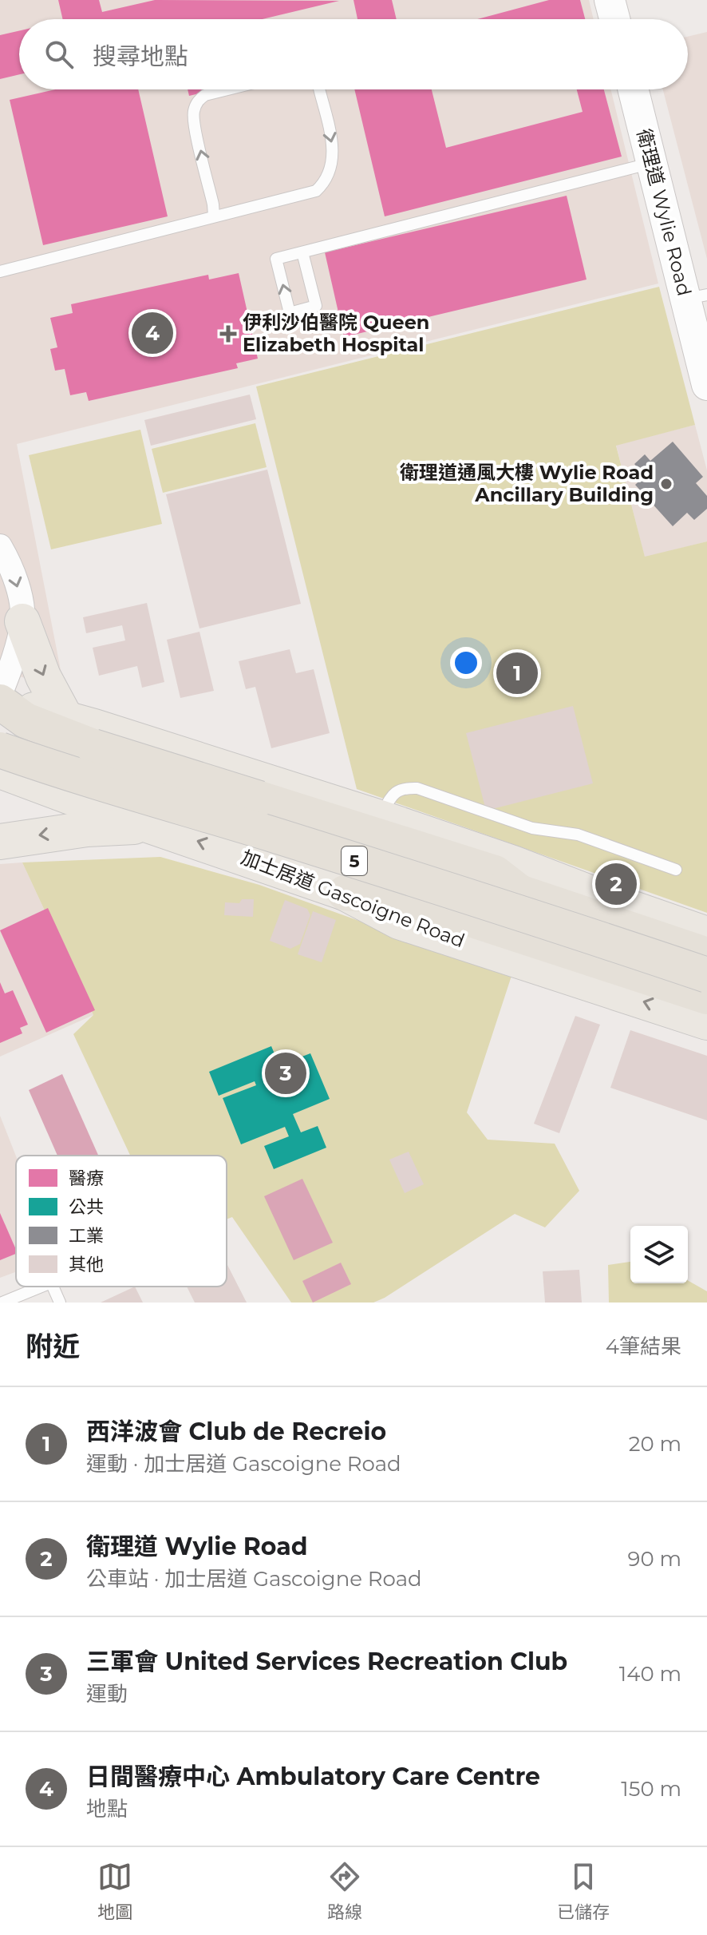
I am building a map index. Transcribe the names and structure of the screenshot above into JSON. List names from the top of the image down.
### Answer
{
  "streets": {
    "highway": ["5"],
    "main road": ["加士居道 Gascoigne Road"],
    "street": ["衛理道 Wylie Road"]
  },
  "places": {
    "health": ["伊利沙伯醫院 Queen Elizabeth Hospital"],
    "other": ["衛理道通風大樓 Wylie Road Ancillary Building"]
  },
  "legend": [
    "醫療",
    "公共",
    "工業",
    "其他"
  ],
  "page": {
    "search": "搜尋地點",
    "pins": [
      "4",
      "1",
      "2",
      "3"
    ],
    "heading": ["附近", "4筆結果"],
    "list": [
      {
        "mark": "1",
        "name": "西洋波會 Club de Recreio",
        "note": "運動 · 加士居道 Gascoigne Road",
        "value": "20 m"
      },
      {
        "mark": "2",
        "name": "衛理道 Wylie Road",
        "note": "公車站 · 加士居道 Gascoigne Road",
        "value": "90 m"
      },
      {
        "mark": "3",
        "name": "三軍會 United Services Recreation Club",
        "note": "運動",
        "value": "140 m"
      },
      {
        "mark": "4",
        "name": "日間醫療中心 Ambulatory Care Centre",
        "note": "地點",
        "value": "150 m"
      }
    ],
    "nav": ["地圖", "路線", "已儲存"]
  }
}
